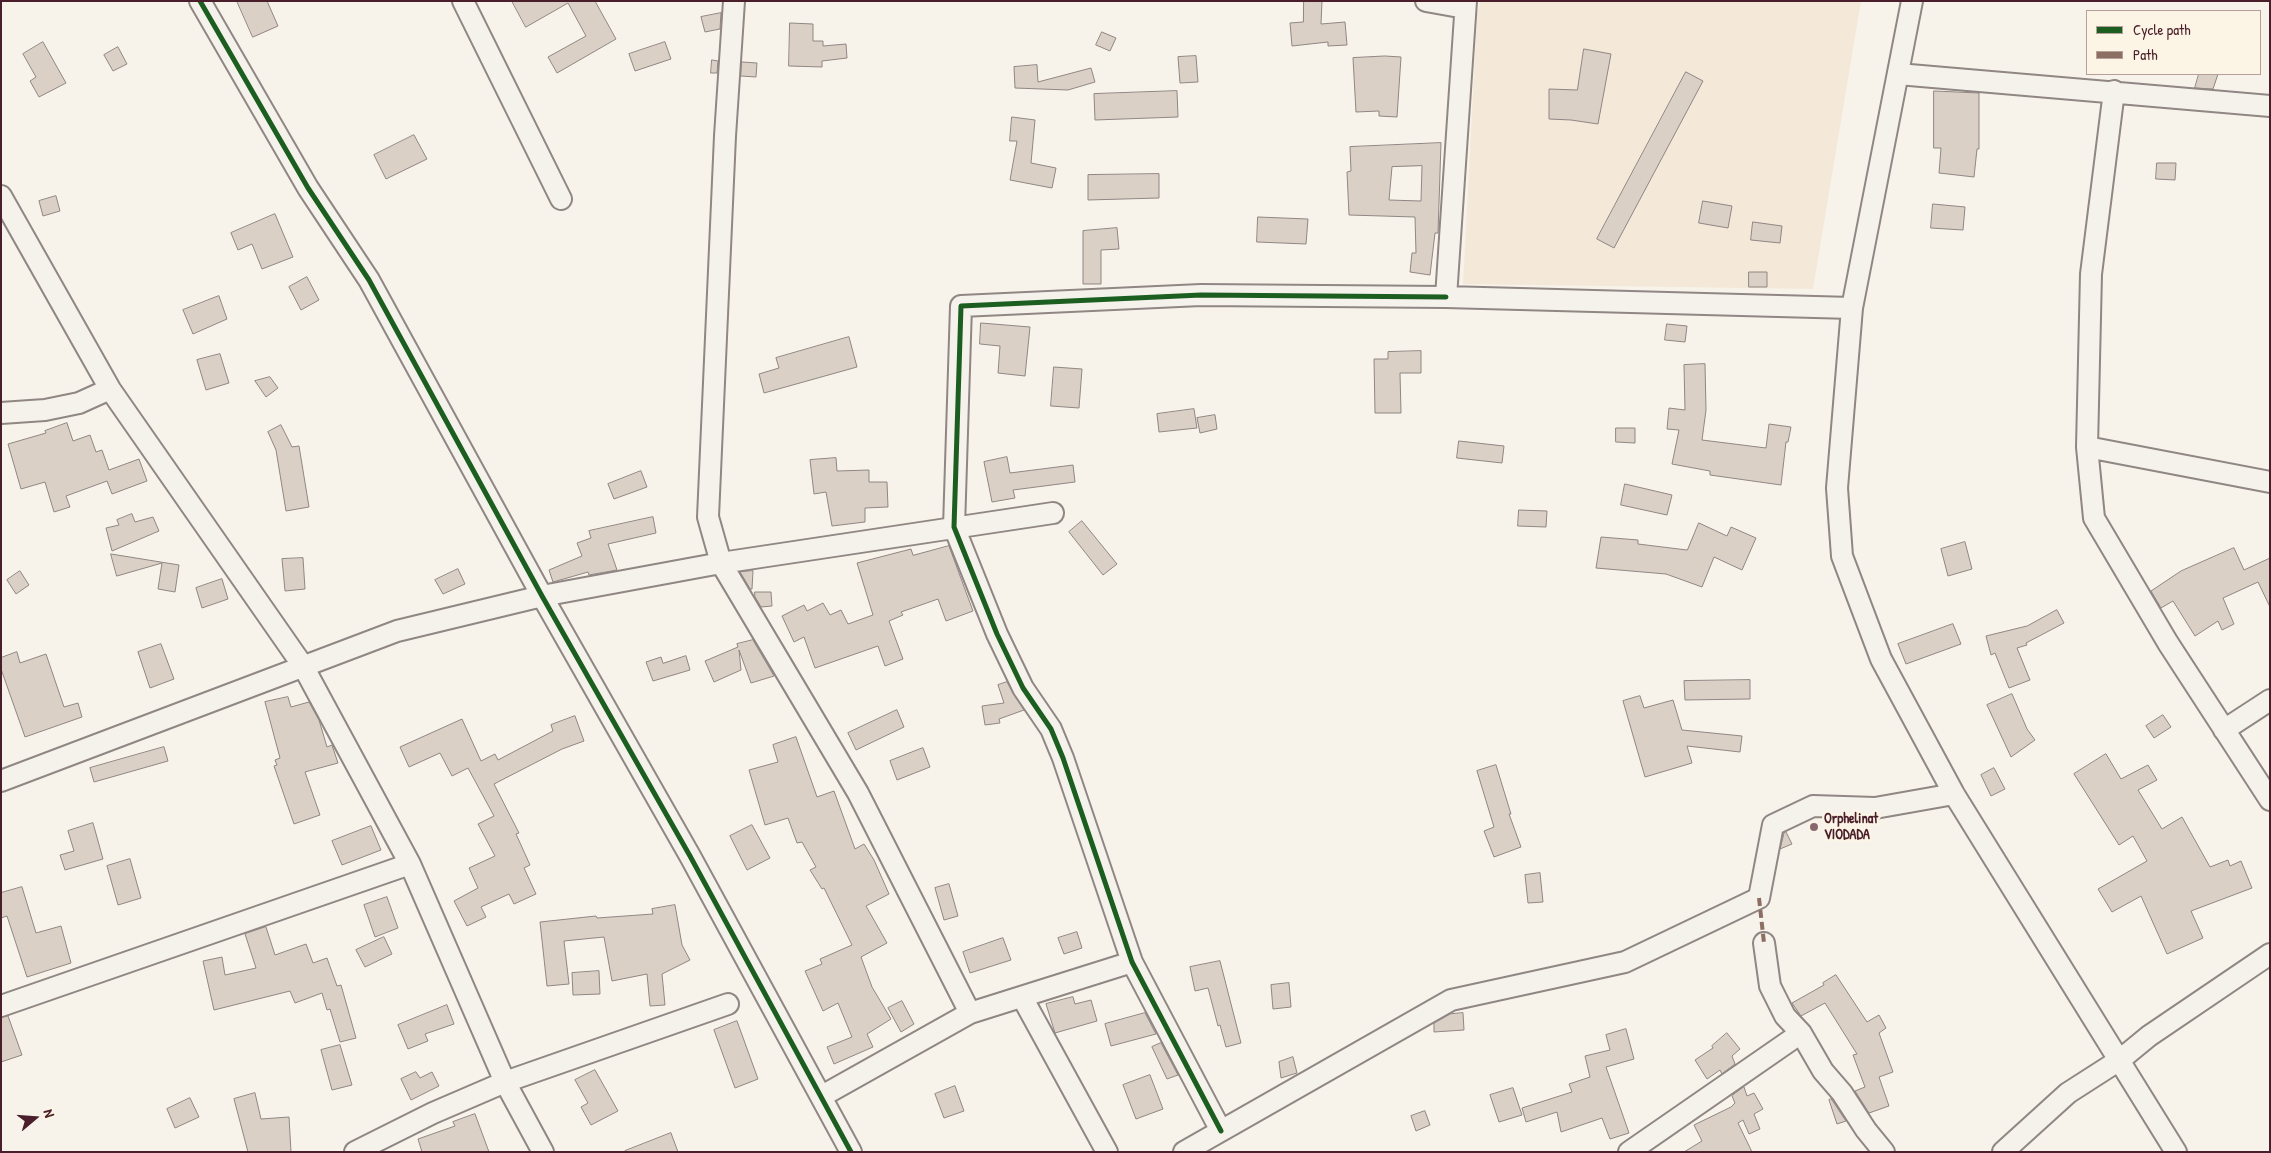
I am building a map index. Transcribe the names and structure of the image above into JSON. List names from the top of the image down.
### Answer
{
  "places": ["Orphelinat VIODADA"],
  "legend": ["Cycle path", "Path"],
  "north": "right"
}
